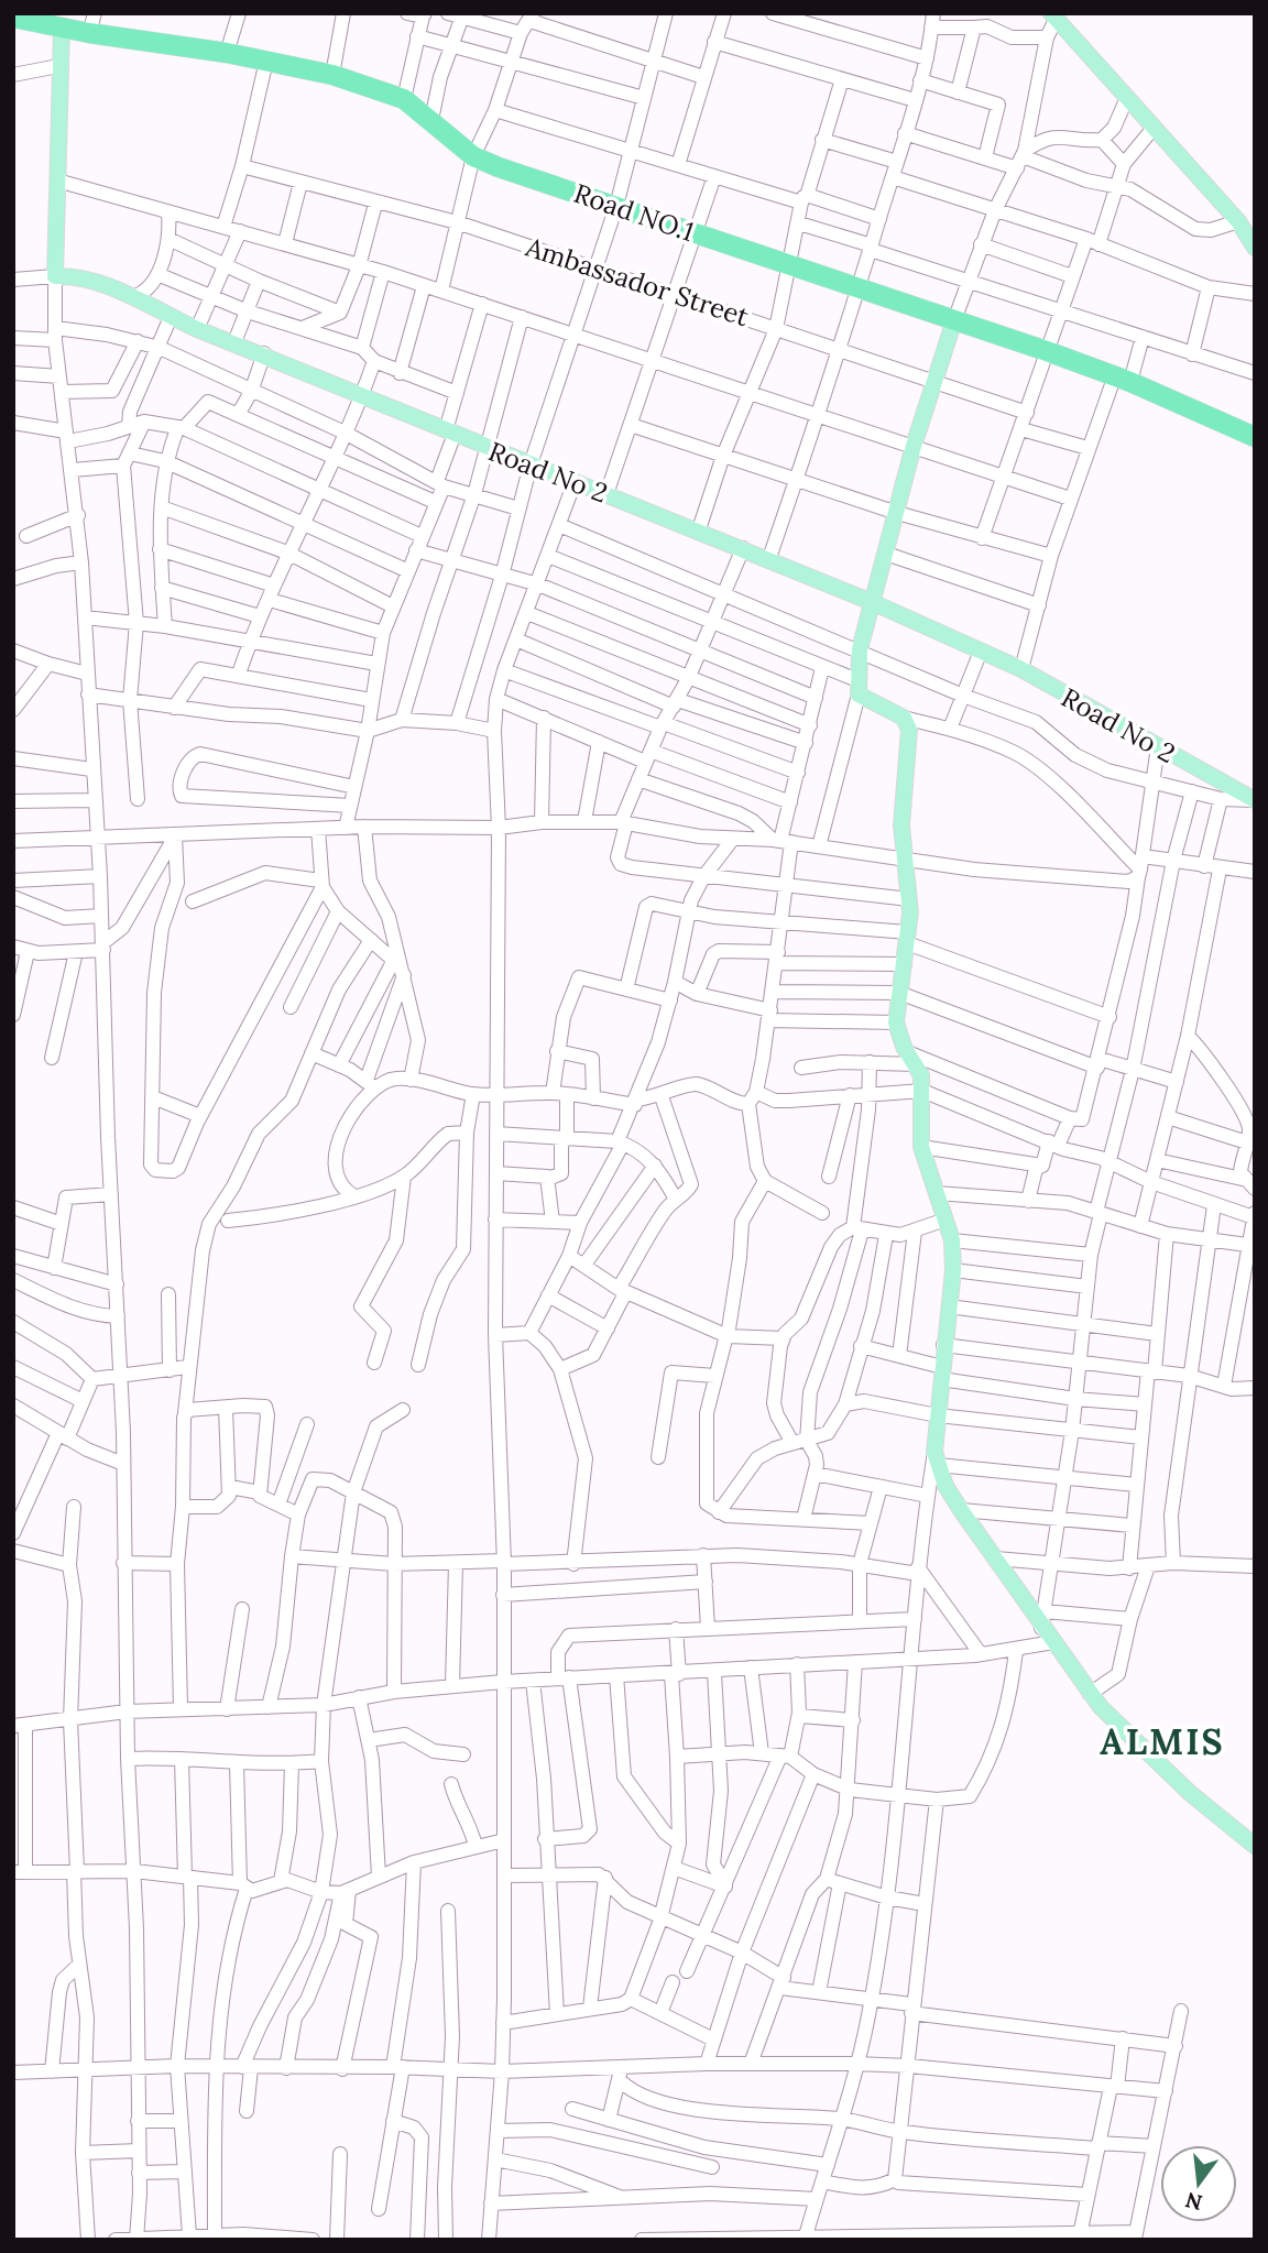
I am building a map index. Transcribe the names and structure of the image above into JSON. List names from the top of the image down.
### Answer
{
  "streets": {
    "highway": ["Road NO.1"],
    "main road": ["Road No 2"],
    "street": ["Ambassador Street"]
  },
  "districts": ["ALMIS"],
  "north": "bottom"
}
